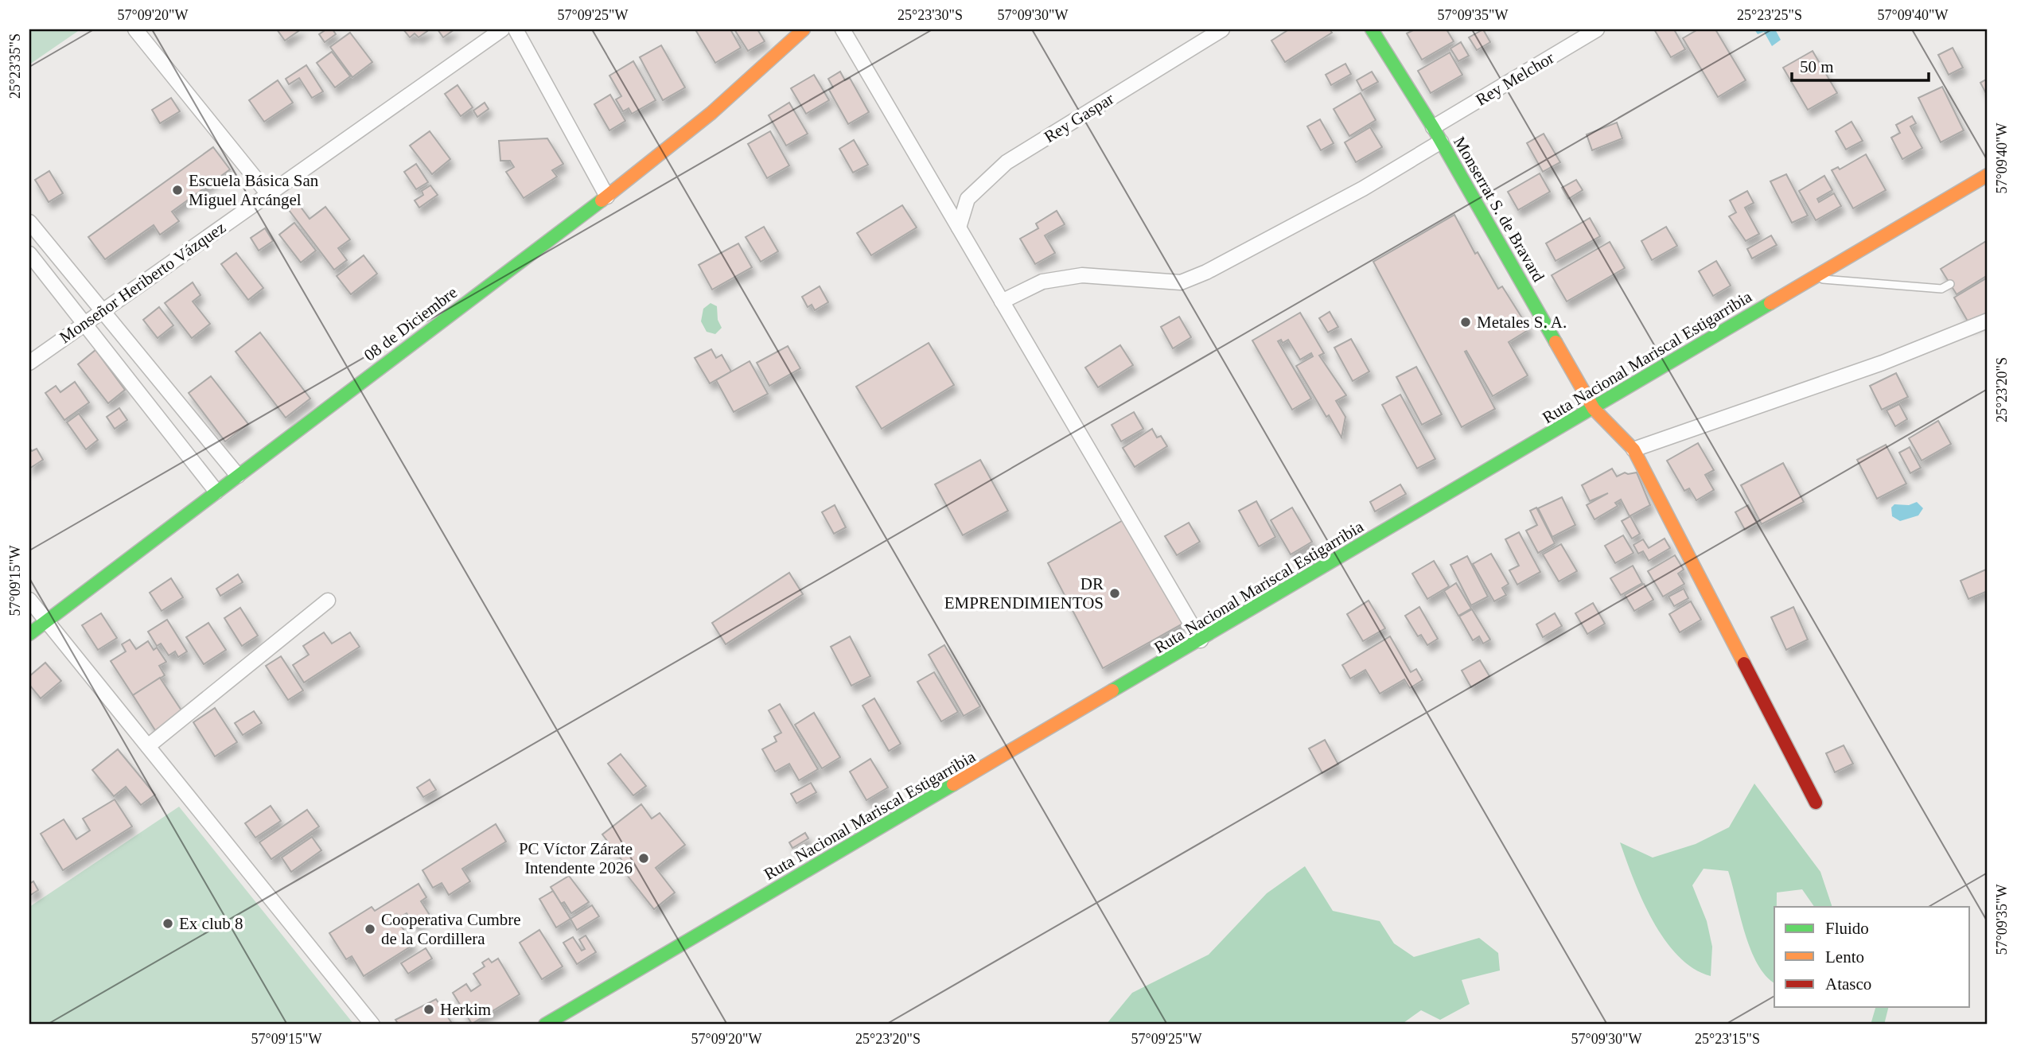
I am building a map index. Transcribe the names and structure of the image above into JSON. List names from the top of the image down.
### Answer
{
  "streets": {
    "street": [
      "Rey Melchor",
      "Rey Gaspar",
      "Monserrat S. de Bravard",
      "Monseñor Heriberto Vázquez",
      "08 de Diciembre",
      "Ruta Nacional Mariscal Estigarribia"
    ]
  },
  "crossings": [
    ["Rey Melchor", "Monserrat S. de Bravard"],
    ["Monserrat S. de Bravard", "Ruta Nacional Mariscal Estigarribia"]
  ],
  "places": [
    "Escuela Básica San Miguel Arcángel",
    "Metales S. A.",
    "DR EMPRENDIMIENTOS",
    "PC Víctor Zárate Intendente 2026",
    "Ex club 8",
    "Cooperativa Cumbre de la Cordillera",
    "Herkim"
  ],
  "legend": ["Fluido", "Lento", "Atasco"],
  "scale_bar": "50 m",
  "coordinates": [
    "57°09'20\"W",
    "57°09'25\"W",
    "25°23'30\"S",
    "57°09'30\"W",
    "57°09'35\"W",
    "25°23'25\"S",
    "57°09'40\"W",
    "25°23'35\"S",
    "25°23'20\"S",
    "57°09'15\"W",
    "25°23'15\"S"
  ]
}
